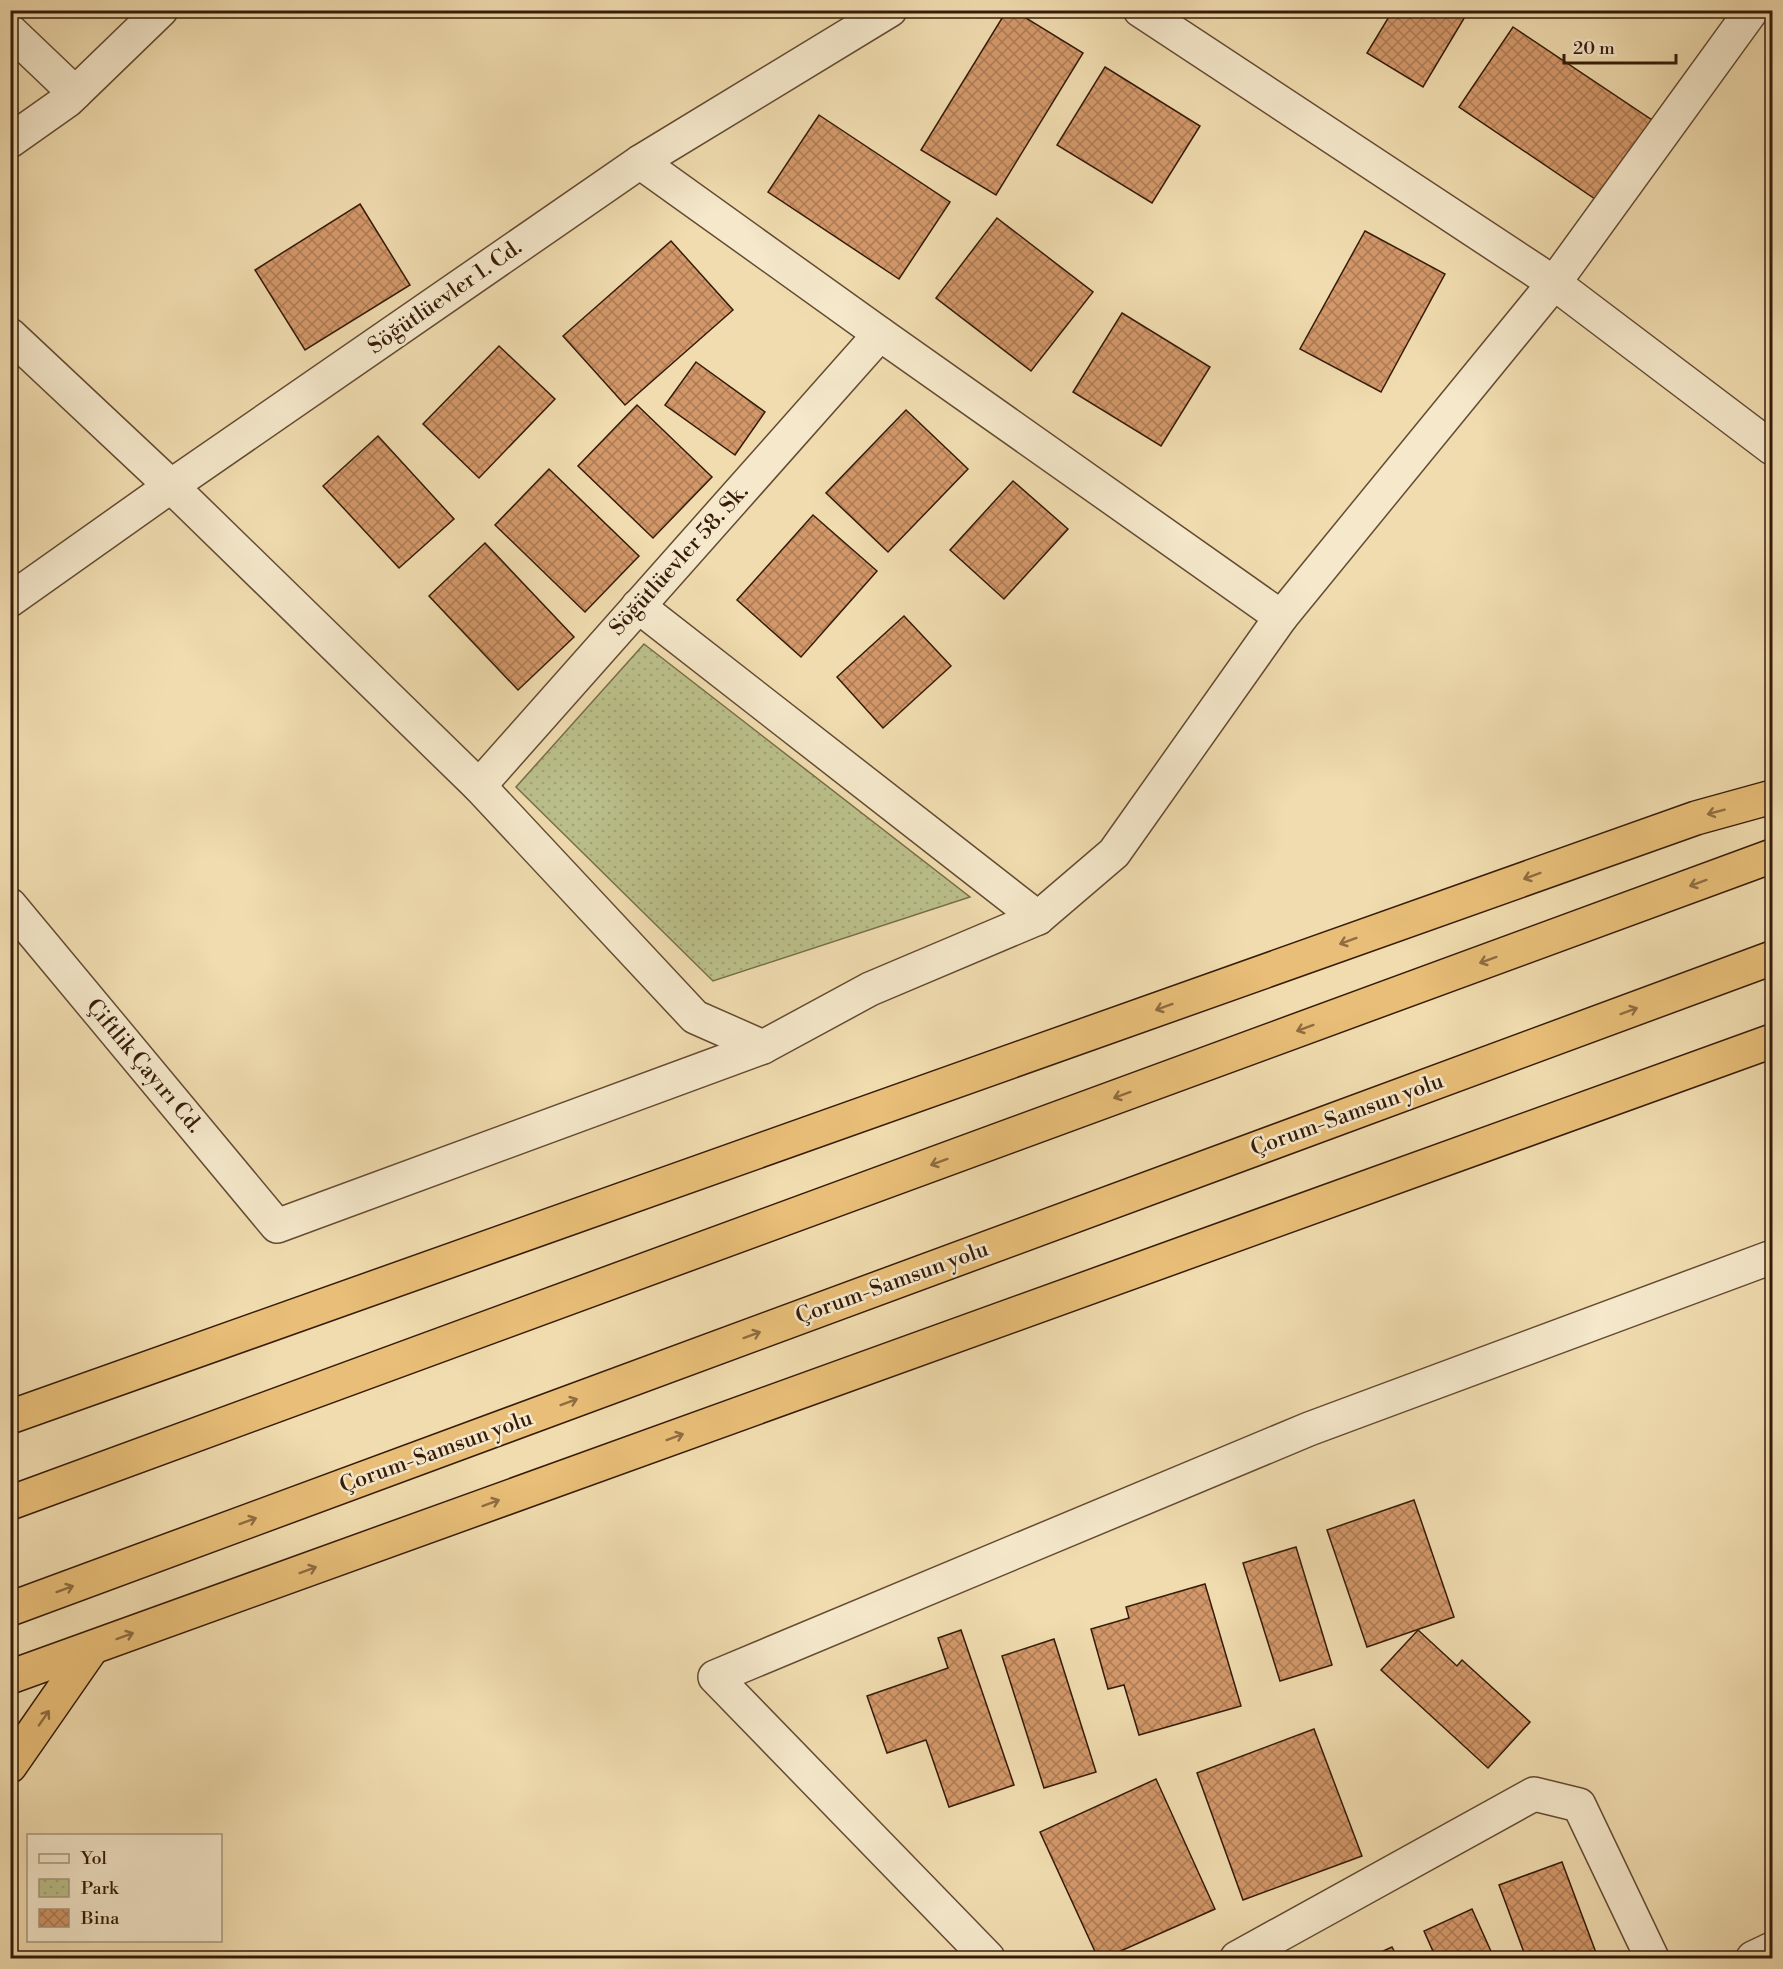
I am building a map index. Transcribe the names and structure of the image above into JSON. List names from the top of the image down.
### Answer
{
  "streets": {
    "highway": ["Çorum-Samsun yolu"],
    "street": ["Söğütlüevler 1. Cd.", "Söğütlüevler 58. Sk.", "Çiftlik Çayırı Cd."]
  },
  "legend": ["Yol", "Park", "Bina"],
  "scale_bar": "20 m"
}
